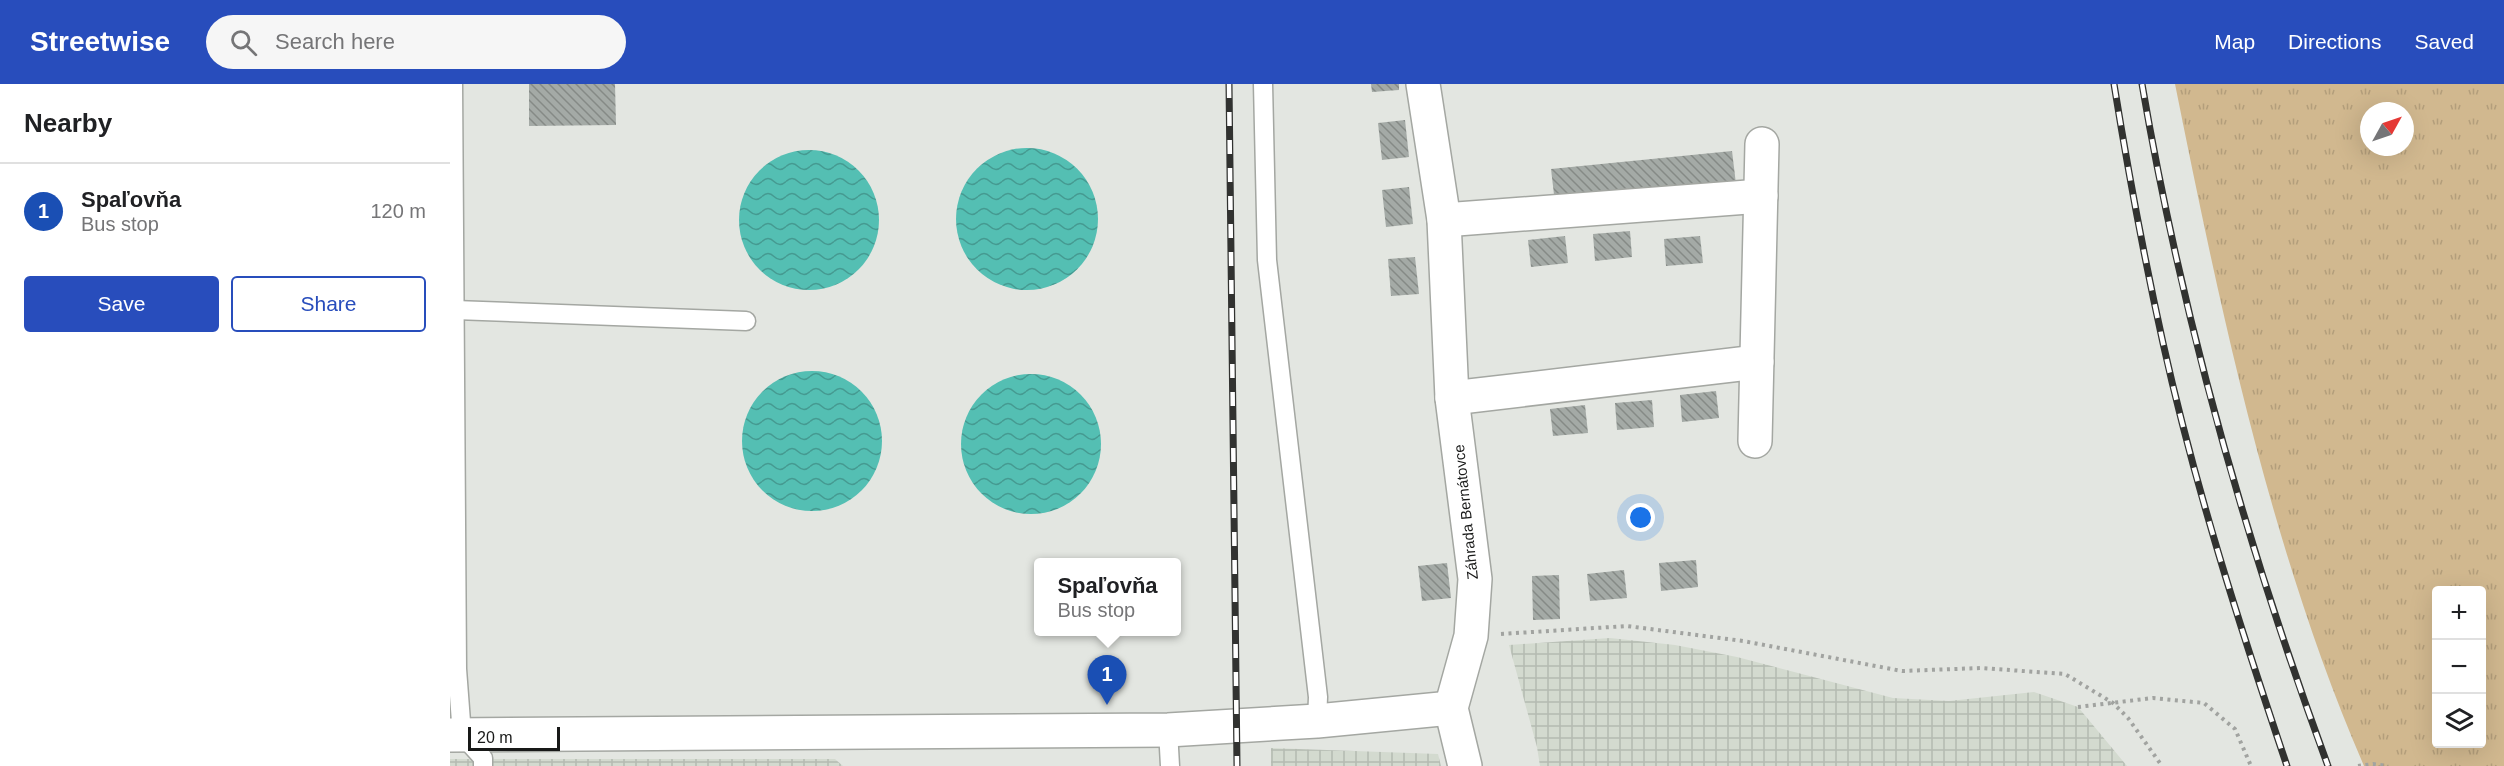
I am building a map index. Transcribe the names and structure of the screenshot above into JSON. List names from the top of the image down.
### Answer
{
  "streets": {
    "street": ["Záhrada Bernátovce"]
  },
  "scale_bar": "20 m",
  "north": "top right",
  "page": {
    "header": "Streetwise",
    "search": "Search here",
    "nav": ["Map", "Directions", "Saved"],
    "heading": "Nearby",
    "list": [
      {
        "mark": "1",
        "name": "Spaľovňa",
        "note": "Bus stop",
        "value": "120 m"
      }
    ],
    "buttons": ["Save", "Share"],
    "popup": ["Spaľovňa", "Bus stop"],
    "map_buttons": ["+", "−"],
    "pins": "1",
    "scale": "20 m"
  }
}
